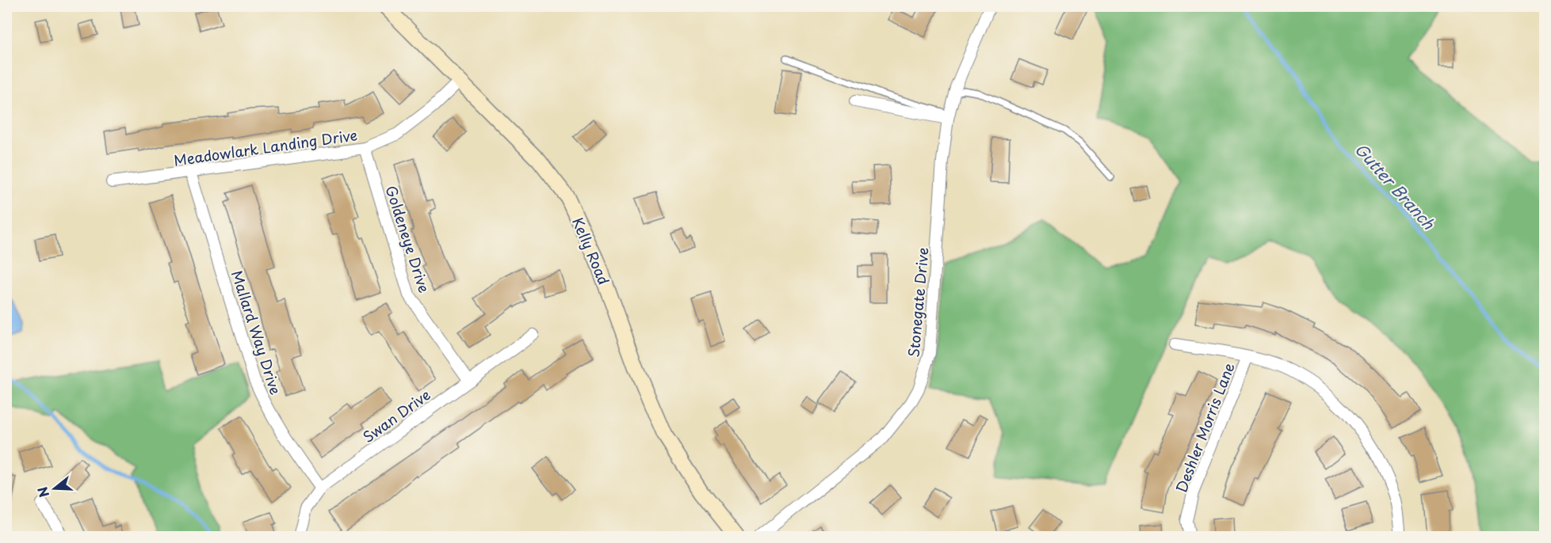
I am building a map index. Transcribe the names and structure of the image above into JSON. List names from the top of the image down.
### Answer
{
  "streets": {
    "street": [
      "Meadowlark Landing Drive",
      "Goldeneye Drive",
      "Kelly Road",
      "Stonegate Drive",
      "Mallard Way Drive",
      "Swan Drive",
      "Deshler Morris Lane"
    ]
  },
  "crossings": [
    ["Meadowlark Landing Drive", "Goldeneye Drive"],
    ["Meadowlark Landing Drive", "Kelly Road"],
    ["Meadowlark Landing Drive", "Mallard Way Drive"],
    ["Goldeneye Drive", "Swan Drive"],
    ["Mallard Way Drive", "Swan Drive"]
  ],
  "water": ["Gutter Branch"],
  "north": "left"
}
